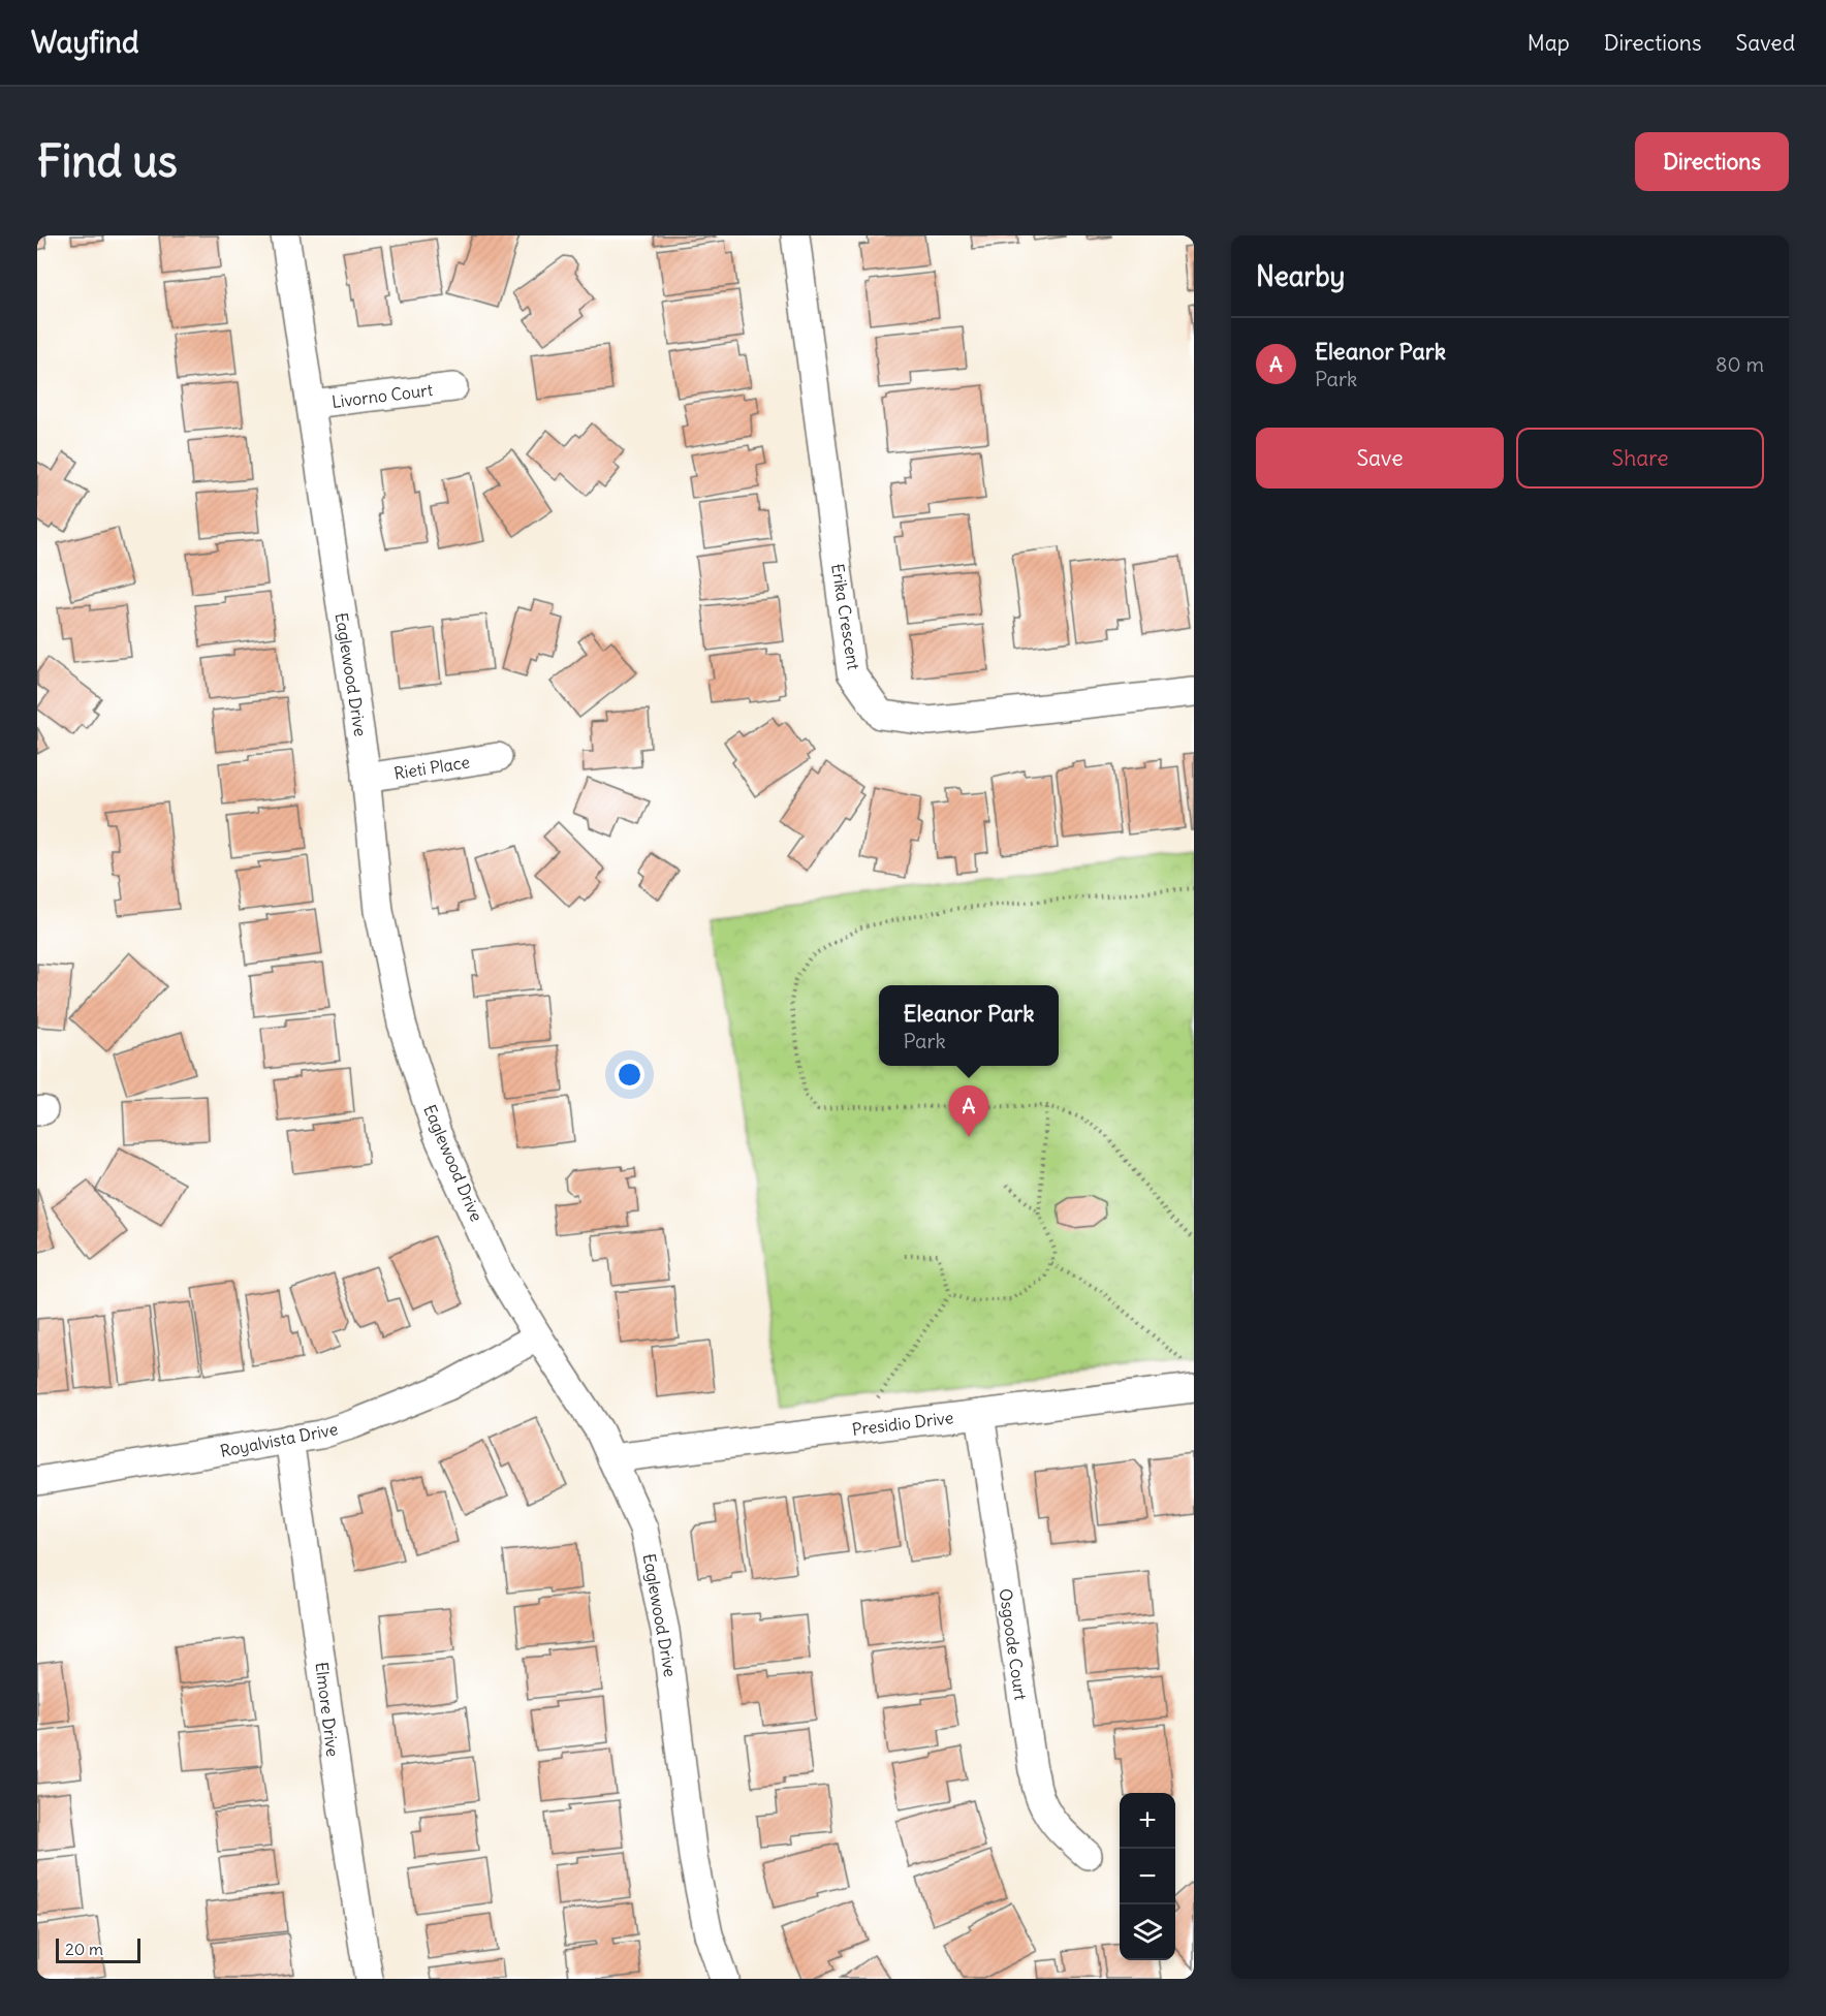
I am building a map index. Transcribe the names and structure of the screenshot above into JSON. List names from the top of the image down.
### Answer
{
  "streets": {
    "street": [
      "Livorno Court",
      "Erika Crescent",
      "Eaglewood Drive",
      "Rieti Place",
      "Presidio Drive",
      "Royalvista Drive",
      "Osgoode Court",
      "Elmore Drive"
    ]
  },
  "crossings": [
    ["Livorno Court", "Eaglewood Drive"],
    ["Eaglewood Drive", "Rieti Place"],
    ["Eaglewood Drive", "Presidio Drive"],
    ["Eaglewood Drive", "Royalvista Drive"],
    ["Presidio Drive", "Osgoode Court"],
    ["Royalvista Drive", "Elmore Drive"]
  ],
  "scale_bar": "20 m",
  "page": {
    "header": "Wayfind",
    "nav": ["Map", "Directions", "Saved"],
    "buttons": [
      "Directions",
      ["Save", "Share"]
    ],
    "title": "Find us",
    "heading": "Nearby",
    "list": [
      {
        "mark": "A",
        "name": "Eleanor Park",
        "note": "Park",
        "value": "80 m"
      }
    ],
    "popup": ["Eleanor Park", "Park"],
    "pins": "A",
    "map_buttons": ["+", "−"],
    "scale": "20 m"
  }
}
